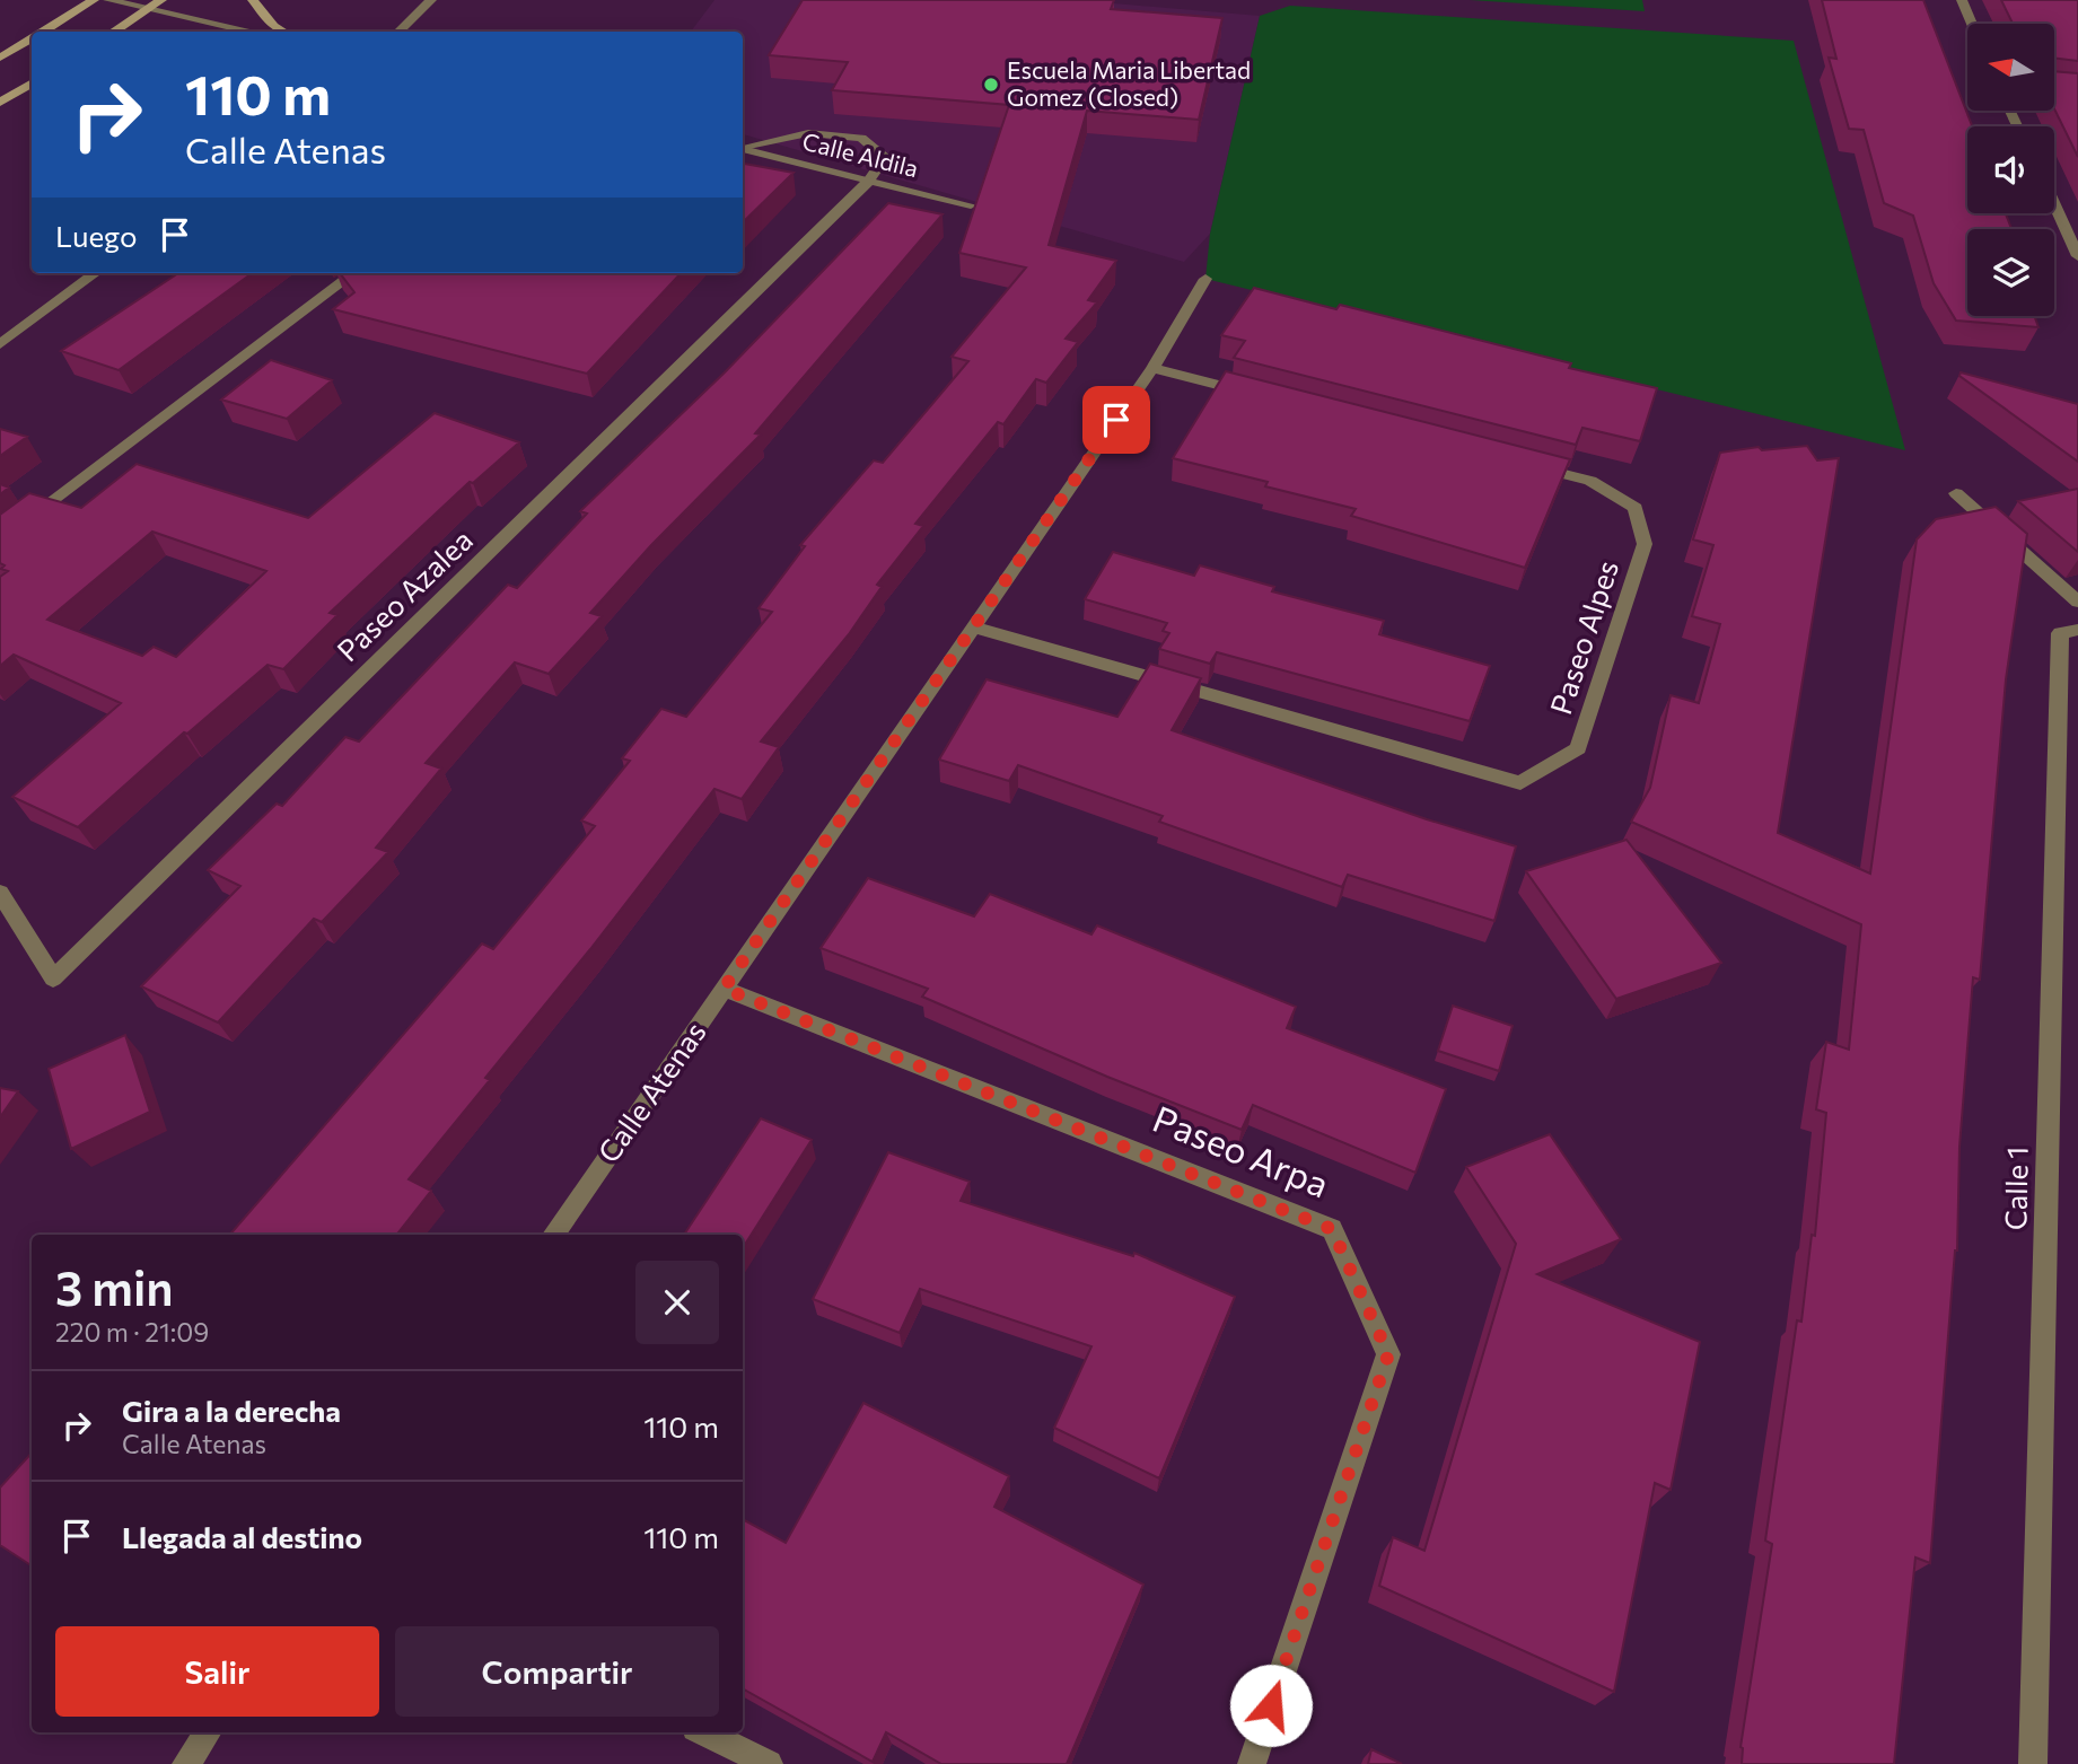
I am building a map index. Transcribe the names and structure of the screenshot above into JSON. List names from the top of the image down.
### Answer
{
  "streets": {
    "street": [
      "Calle Aldila",
      "Paseo Azalea",
      "Paseo Alpes",
      "Calle Atenas",
      "Paseo Arpa",
      "Calle 1"
    ]
  },
  "crossings": [
    ["Calle Aldila", "Paseo Azalea"],
    ["Paseo Alpes", "Calle Atenas"],
    ["Calle Atenas", "Paseo Arpa"]
  ],
  "places": ["Escuela Maria Libertad Gomez (Closed)"],
  "north": "left",
  "page": {
    "turn": ["110 m", "Calle Atenas"],
    "then": "Luego",
    "heading": ["3 min", "220 m · 21:09"],
    "list": [
      {
        "name": "Gira a la derecha",
        "note": "Calle Atenas",
        "value": "110 m"
      },
      {
        "name": "Llegada al destino",
        "value": "110 m"
      }
    ],
    "buttons": ["Salir", "Compartir"]
  }
}
